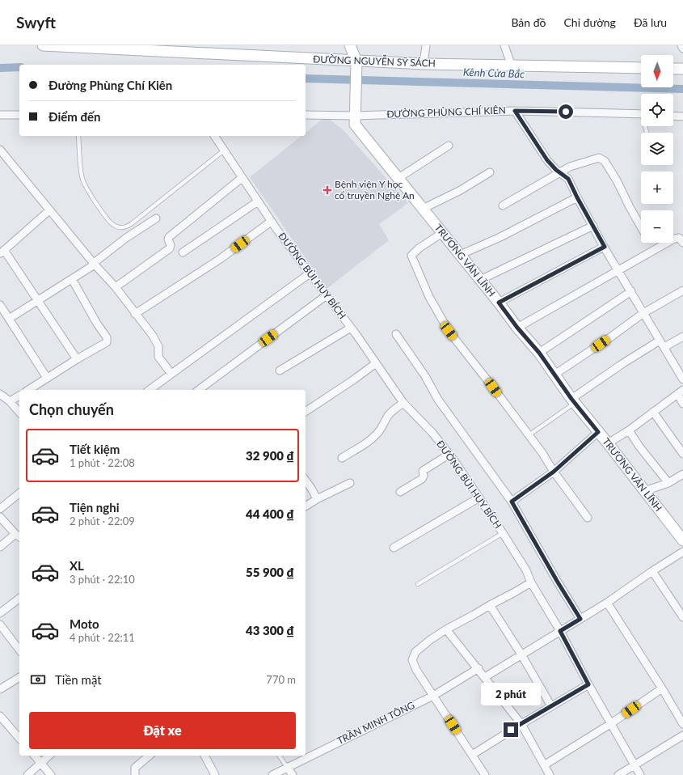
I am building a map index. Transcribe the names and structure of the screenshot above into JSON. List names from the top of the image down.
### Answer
{
  "streets": {
    "main road": ["ĐƯỜNG NGUYỄN SỸ SÁCH", "TRƯƠNG VĂN LĨNH"],
    "street": ["ĐƯỜNG PHÙNG CHÍ KIÊN", "ĐƯỜNG BÙI HUY BÍCH", "TRẦN MINH TÔNG"]
  },
  "crossings": [
    ["ĐƯỜNG NGUYỄN SỸ SÁCH", "TRƯƠNG VĂN LĨNH"],
    ["ĐƯỜNG PHÙNG CHÍ KIÊN", "TRƯƠNG VĂN LĨNH"]
  ],
  "water": ["Kênh Cửa Bắc"],
  "places": {
    "health": ["Bệnh viện Y học cổ truyền Nghệ An"]
  },
  "north": "bottom",
  "page": {
    "header": "Swyft",
    "nav": ["Bản đồ", "Chỉ đường", "Đã lưu"],
    "map_buttons": ["+", "−"],
    "banner": ["Đường Phùng Chí Kiên", "Điểm đến"],
    "heading": "Chọn chuyến",
    "list": [
      {
        "name": "Tiết kiệm",
        "note": "1 phút · 22:08",
        "value": "32 900 ₫"
      },
      {
        "name": "Tiện nghi",
        "note": "2 phút · 22:09",
        "value": "44 400 ₫"
      },
      {
        "name": "XL",
        "note": "3 phút · 22:10",
        "value": "55 900 ₫"
      },
      {
        "name": "Moto",
        "note": "4 phút · 22:11",
        "value": "43 300 ₫"
      }
    ],
    "pay": ["Tiền mặt", "770 m"],
    "bubble": "2 phút",
    "buttons": "Đặt xe"
  }
}
